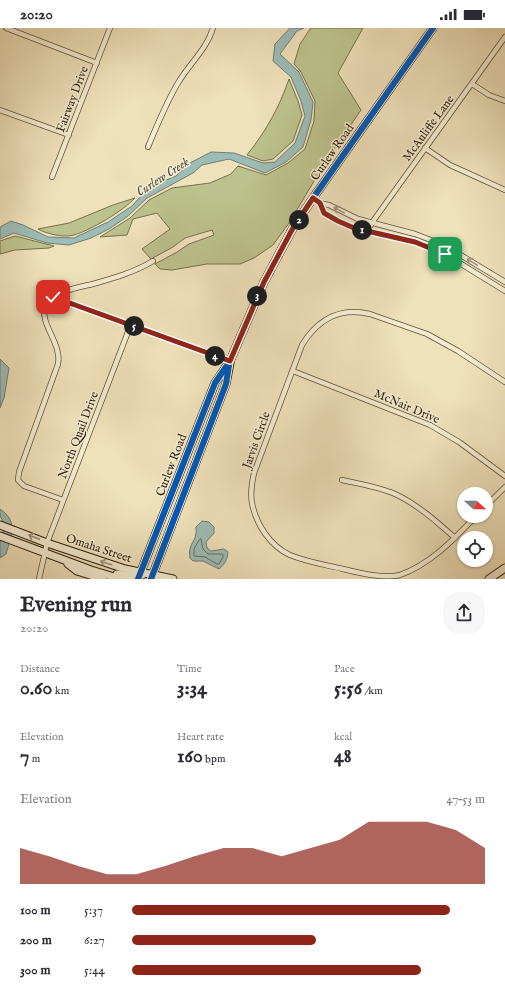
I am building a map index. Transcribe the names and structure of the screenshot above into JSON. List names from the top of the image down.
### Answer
{
  "streets": {
    "main road": ["Curlew Road", "Omaha Street"],
    "street": [
      "Fairway Drive",
      "McAuliffe Lane",
      "McNair Drive",
      "North Quail Drive",
      "Jarvis Circle"
    ]
  },
  "crossings": [
    ["Curlew Road", "Omaha Street"],
    ["McNair Drive", "Jarvis Circle"],
    ["North Quail Drive", "Omaha Street"]
  ],
  "water": ["Curlew Creek"],
  "north": "right",
  "page": {
    "status": "20:20",
    "pins": [
      "2",
      "1",
      "3",
      "5",
      "4"
    ],
    "heading": ["Evening run", "20:20"],
    "stats": [
      ["Distance", "0.60 km"],
      ["Time", "3:34"],
      ["Pace", "5:56 /km"],
      ["Elevation", "7 m"],
      ["Heart rate", "160 bpm"],
      ["kcal", "48"]
    ],
    "chart": ["Elevation", "47–53 m"],
    "list": [
      {
        "name": "100 m",
        "note": "5:37"
      },
      {
        "name": "200 m",
        "note": "6:27"
      },
      {
        "name": "300 m",
        "note": "5:44"
      }
    ]
  }
}
